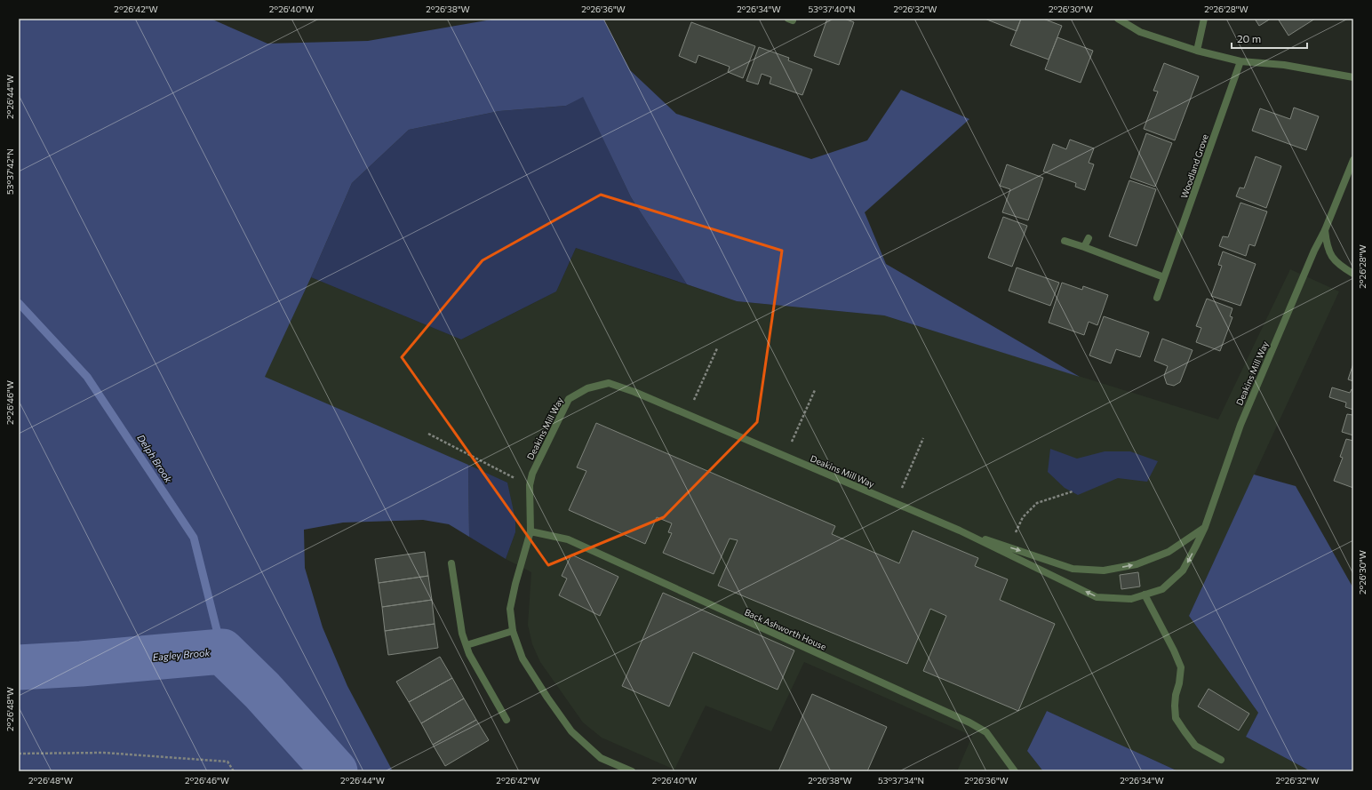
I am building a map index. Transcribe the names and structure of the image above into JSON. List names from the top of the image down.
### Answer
{
  "streets": {
    "street": ["Woodland Grove", "Deakins Mill Way", "Back Ashworth House"]
  },
  "crossings": [
    ["Deakins Mill Way", "Back Ashworth House"]
  ],
  "water": ["Delph Brook", "Eagley Brook"],
  "scale_bar": "20 m",
  "coordinates": [
    "2°26'42\"W",
    "2°26'40\"W",
    "2°26'38\"W",
    "2°26'36\"W",
    "2°26'34\"W",
    "53°37'40\"N",
    "2°26'32\"W",
    "2°26'30\"W",
    "2°26'28\"W",
    "2°26'44\"W",
    "53°37'42\"N",
    "2°26'46\"W",
    "2°26'48\"W",
    "53°37'34\"N"
  ]
}
